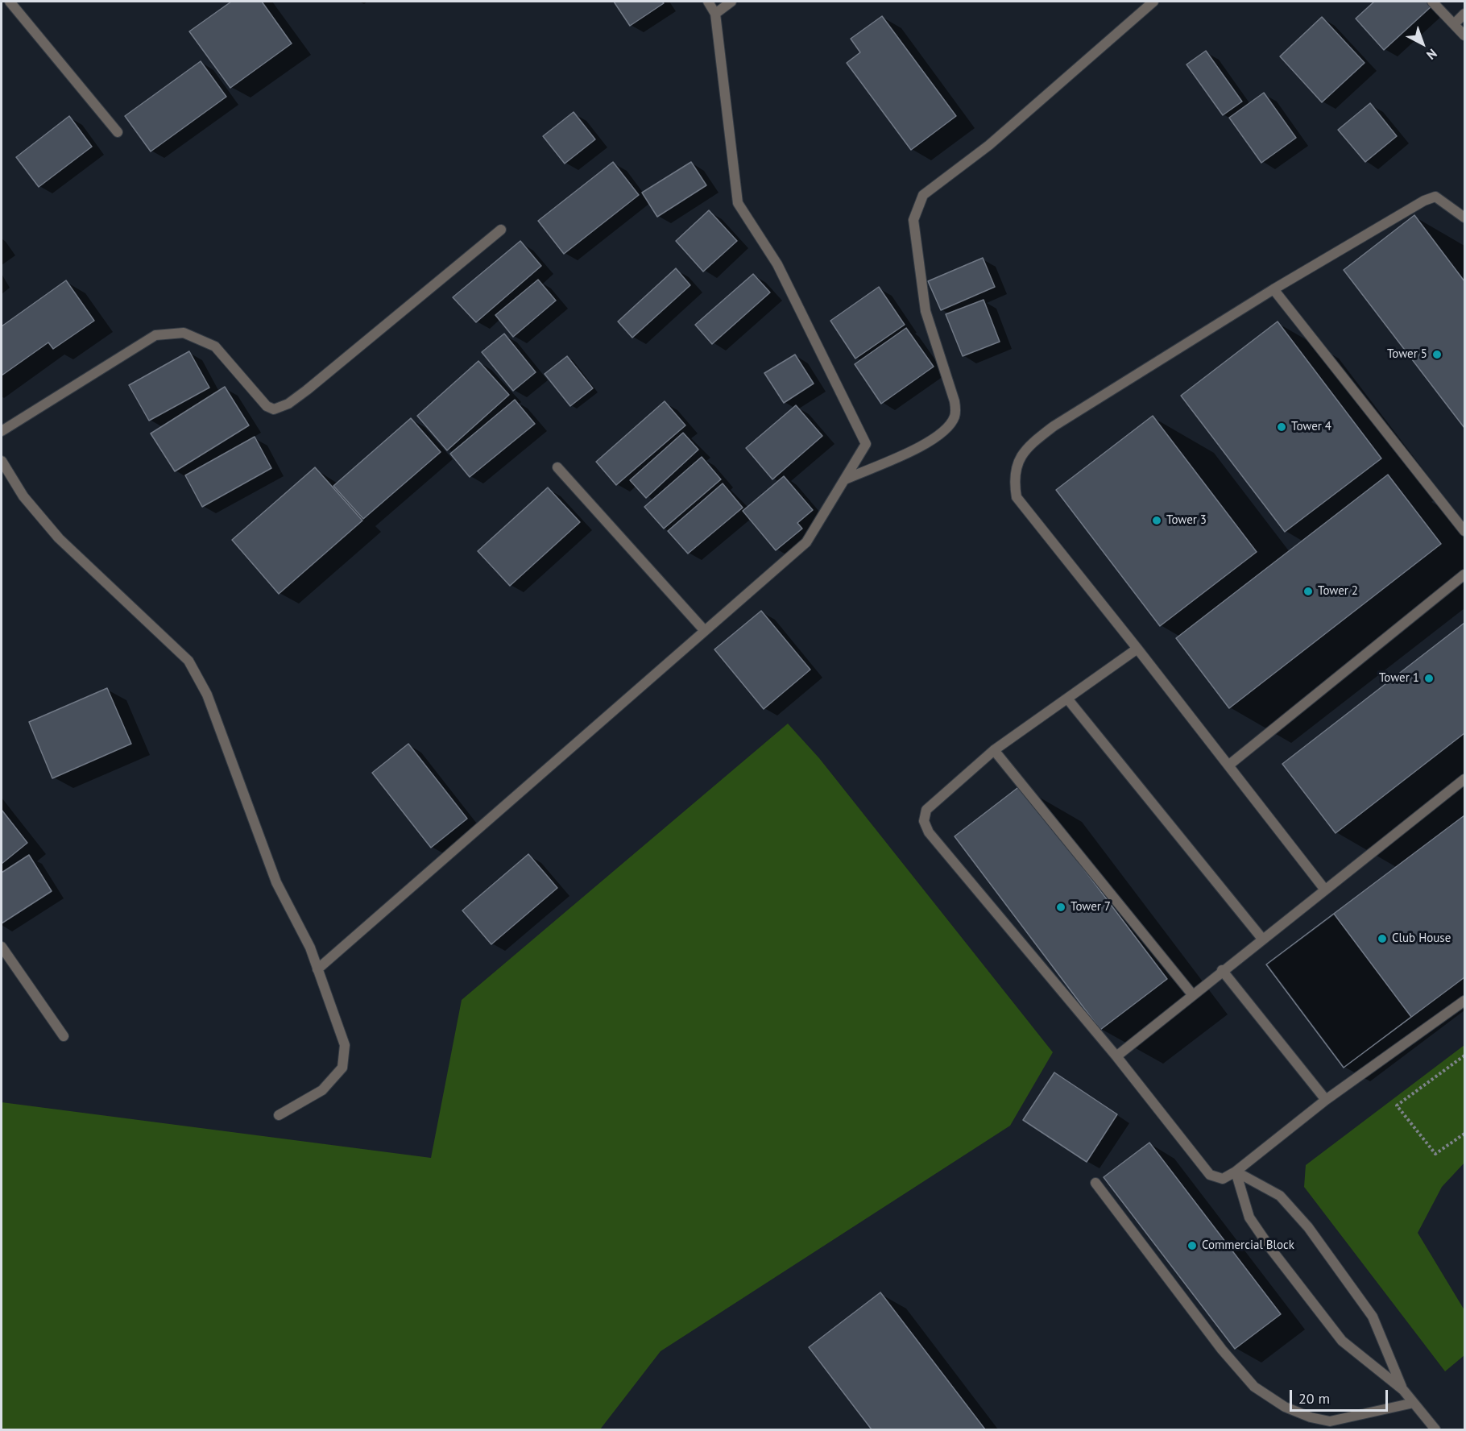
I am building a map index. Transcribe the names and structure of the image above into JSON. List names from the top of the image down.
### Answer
{
  "places": [
    "Tower 5",
    "Tower 4",
    "Tower 3",
    "Tower 2",
    "Tower 1",
    "Tower 7",
    "Club House",
    "Commercial Block"
  ],
  "scale_bar": "20 m",
  "north": "bottom right"
}
